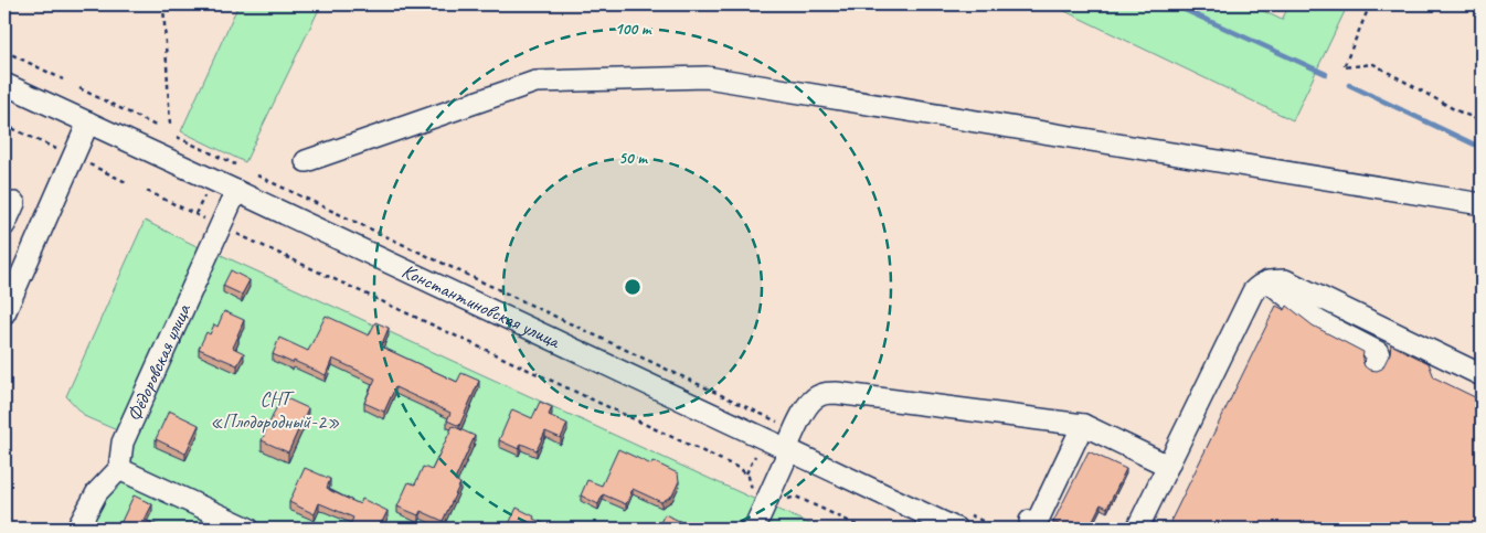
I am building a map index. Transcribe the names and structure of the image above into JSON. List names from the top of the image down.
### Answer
{
  "streets": {
    "street": ["Константиновская улица", "Фёдоровская улица"]
  },
  "crossings": [
    ["Константиновская улица", "Фёдоровская улица"]
  ],
  "parks": ["СНТ «Плодородный-2»"],
  "rings": ["100 m", "50 m"]
}
